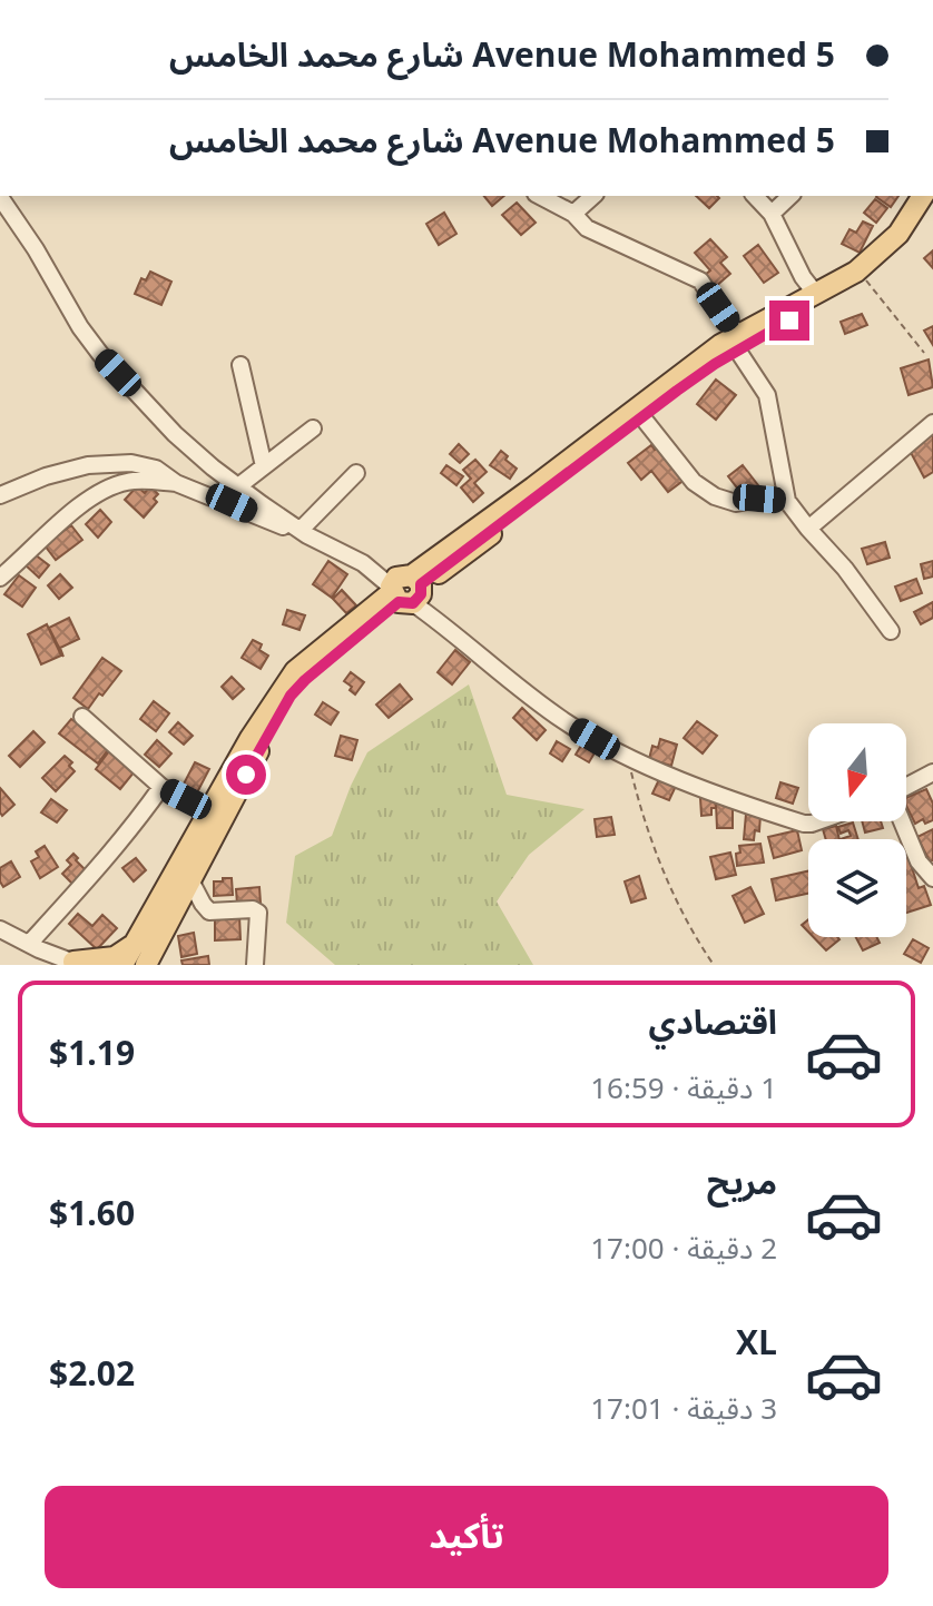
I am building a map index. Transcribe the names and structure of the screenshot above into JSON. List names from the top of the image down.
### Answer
{
  "north": "bottom",
  "page": {
    "banner": ["Avenue Mohammed 5 شارع محمد الخامس", "Avenue Mohammed 5 شارع محمد الخامس"],
    "list": [
      {
        "name": "اقتصادي",
        "note": "1 دقيقة · 16:59",
        "value": "$1.19"
      },
      {
        "name": "مريح",
        "note": "2 دقيقة · 17:00",
        "value": "$1.60"
      },
      {
        "name": "XL",
        "note": "3 دقيقة · 17:01",
        "value": "$2.02"
      }
    ],
    "buttons": "تأكيد"
  }
}
